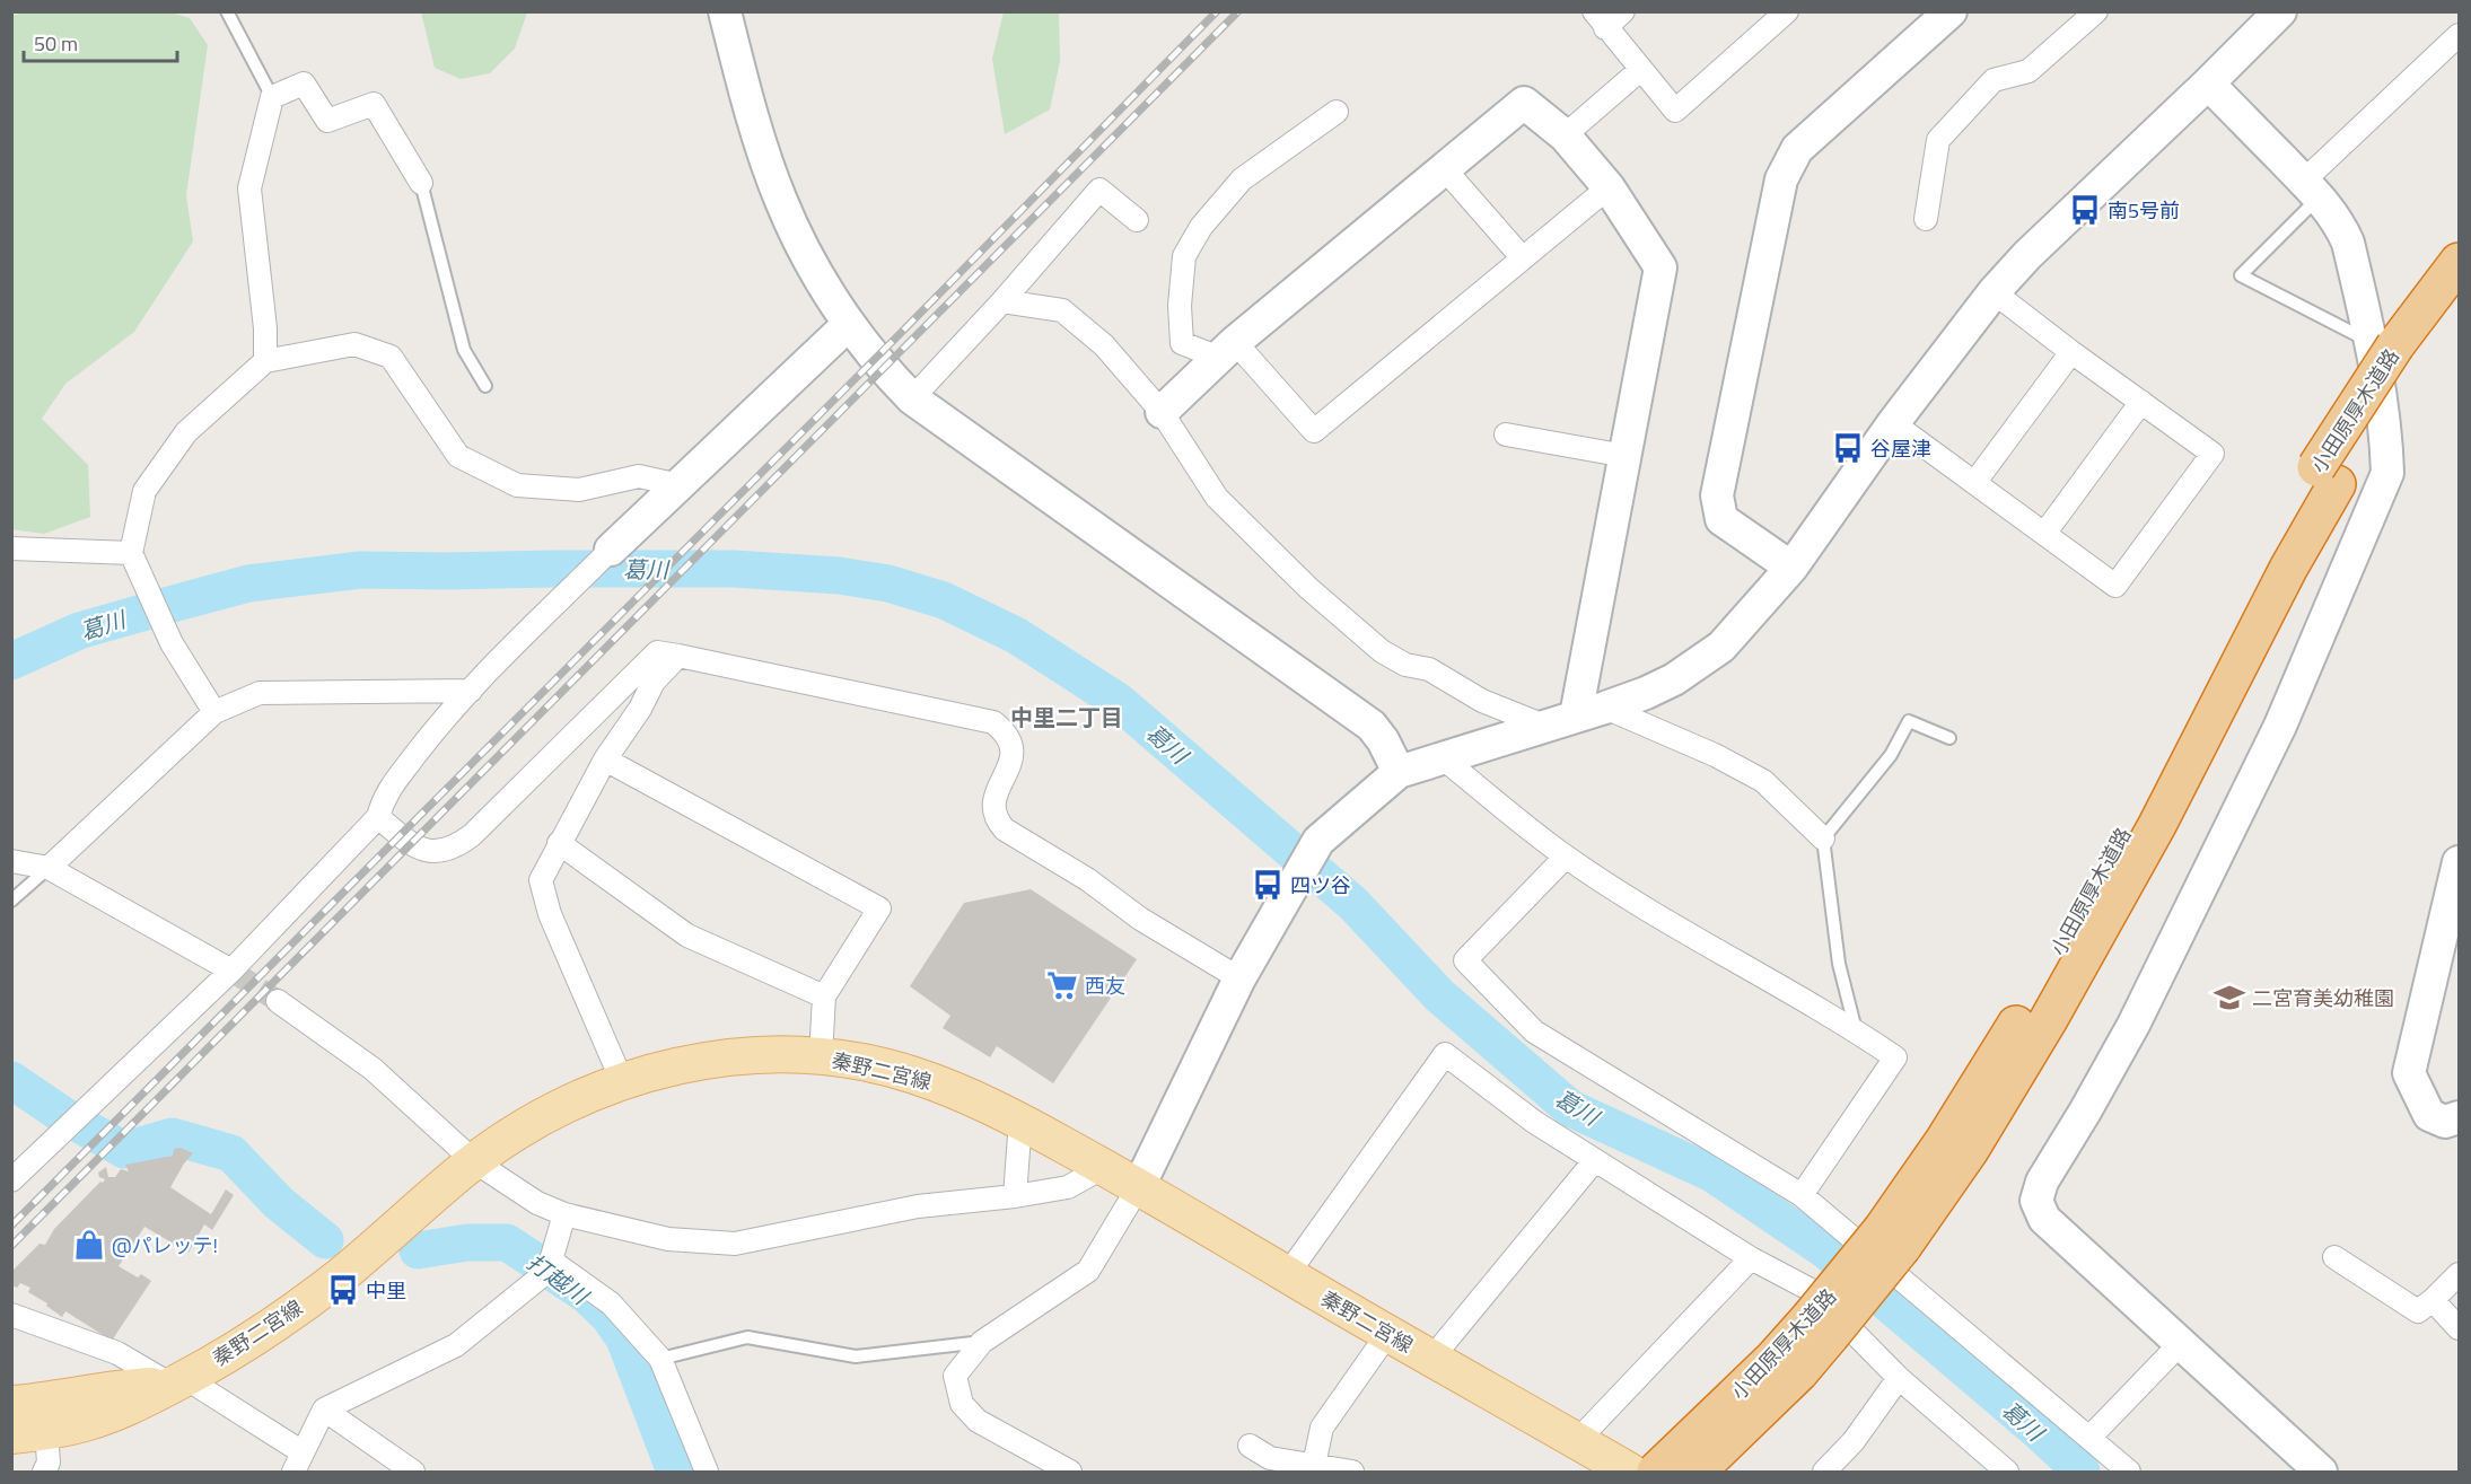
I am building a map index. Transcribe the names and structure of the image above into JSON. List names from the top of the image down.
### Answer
{
  "streets": {
    "highway": ["小田原厚木道路"],
    "main road": ["秦野二宮線"]
  },
  "districts": ["中里二丁目"],
  "water": ["葛川", "打越川"],
  "places": {
    "bus stop": [
      "南5号前",
      "谷屋津",
      "四ツ谷",
      "中里"
    ],
    "supermarket": ["西友"],
    "school or university": ["二宮育美幼稚園"],
    "shop": ["@パレッテ!"]
  },
  "scale_bar": "50 m"
}
